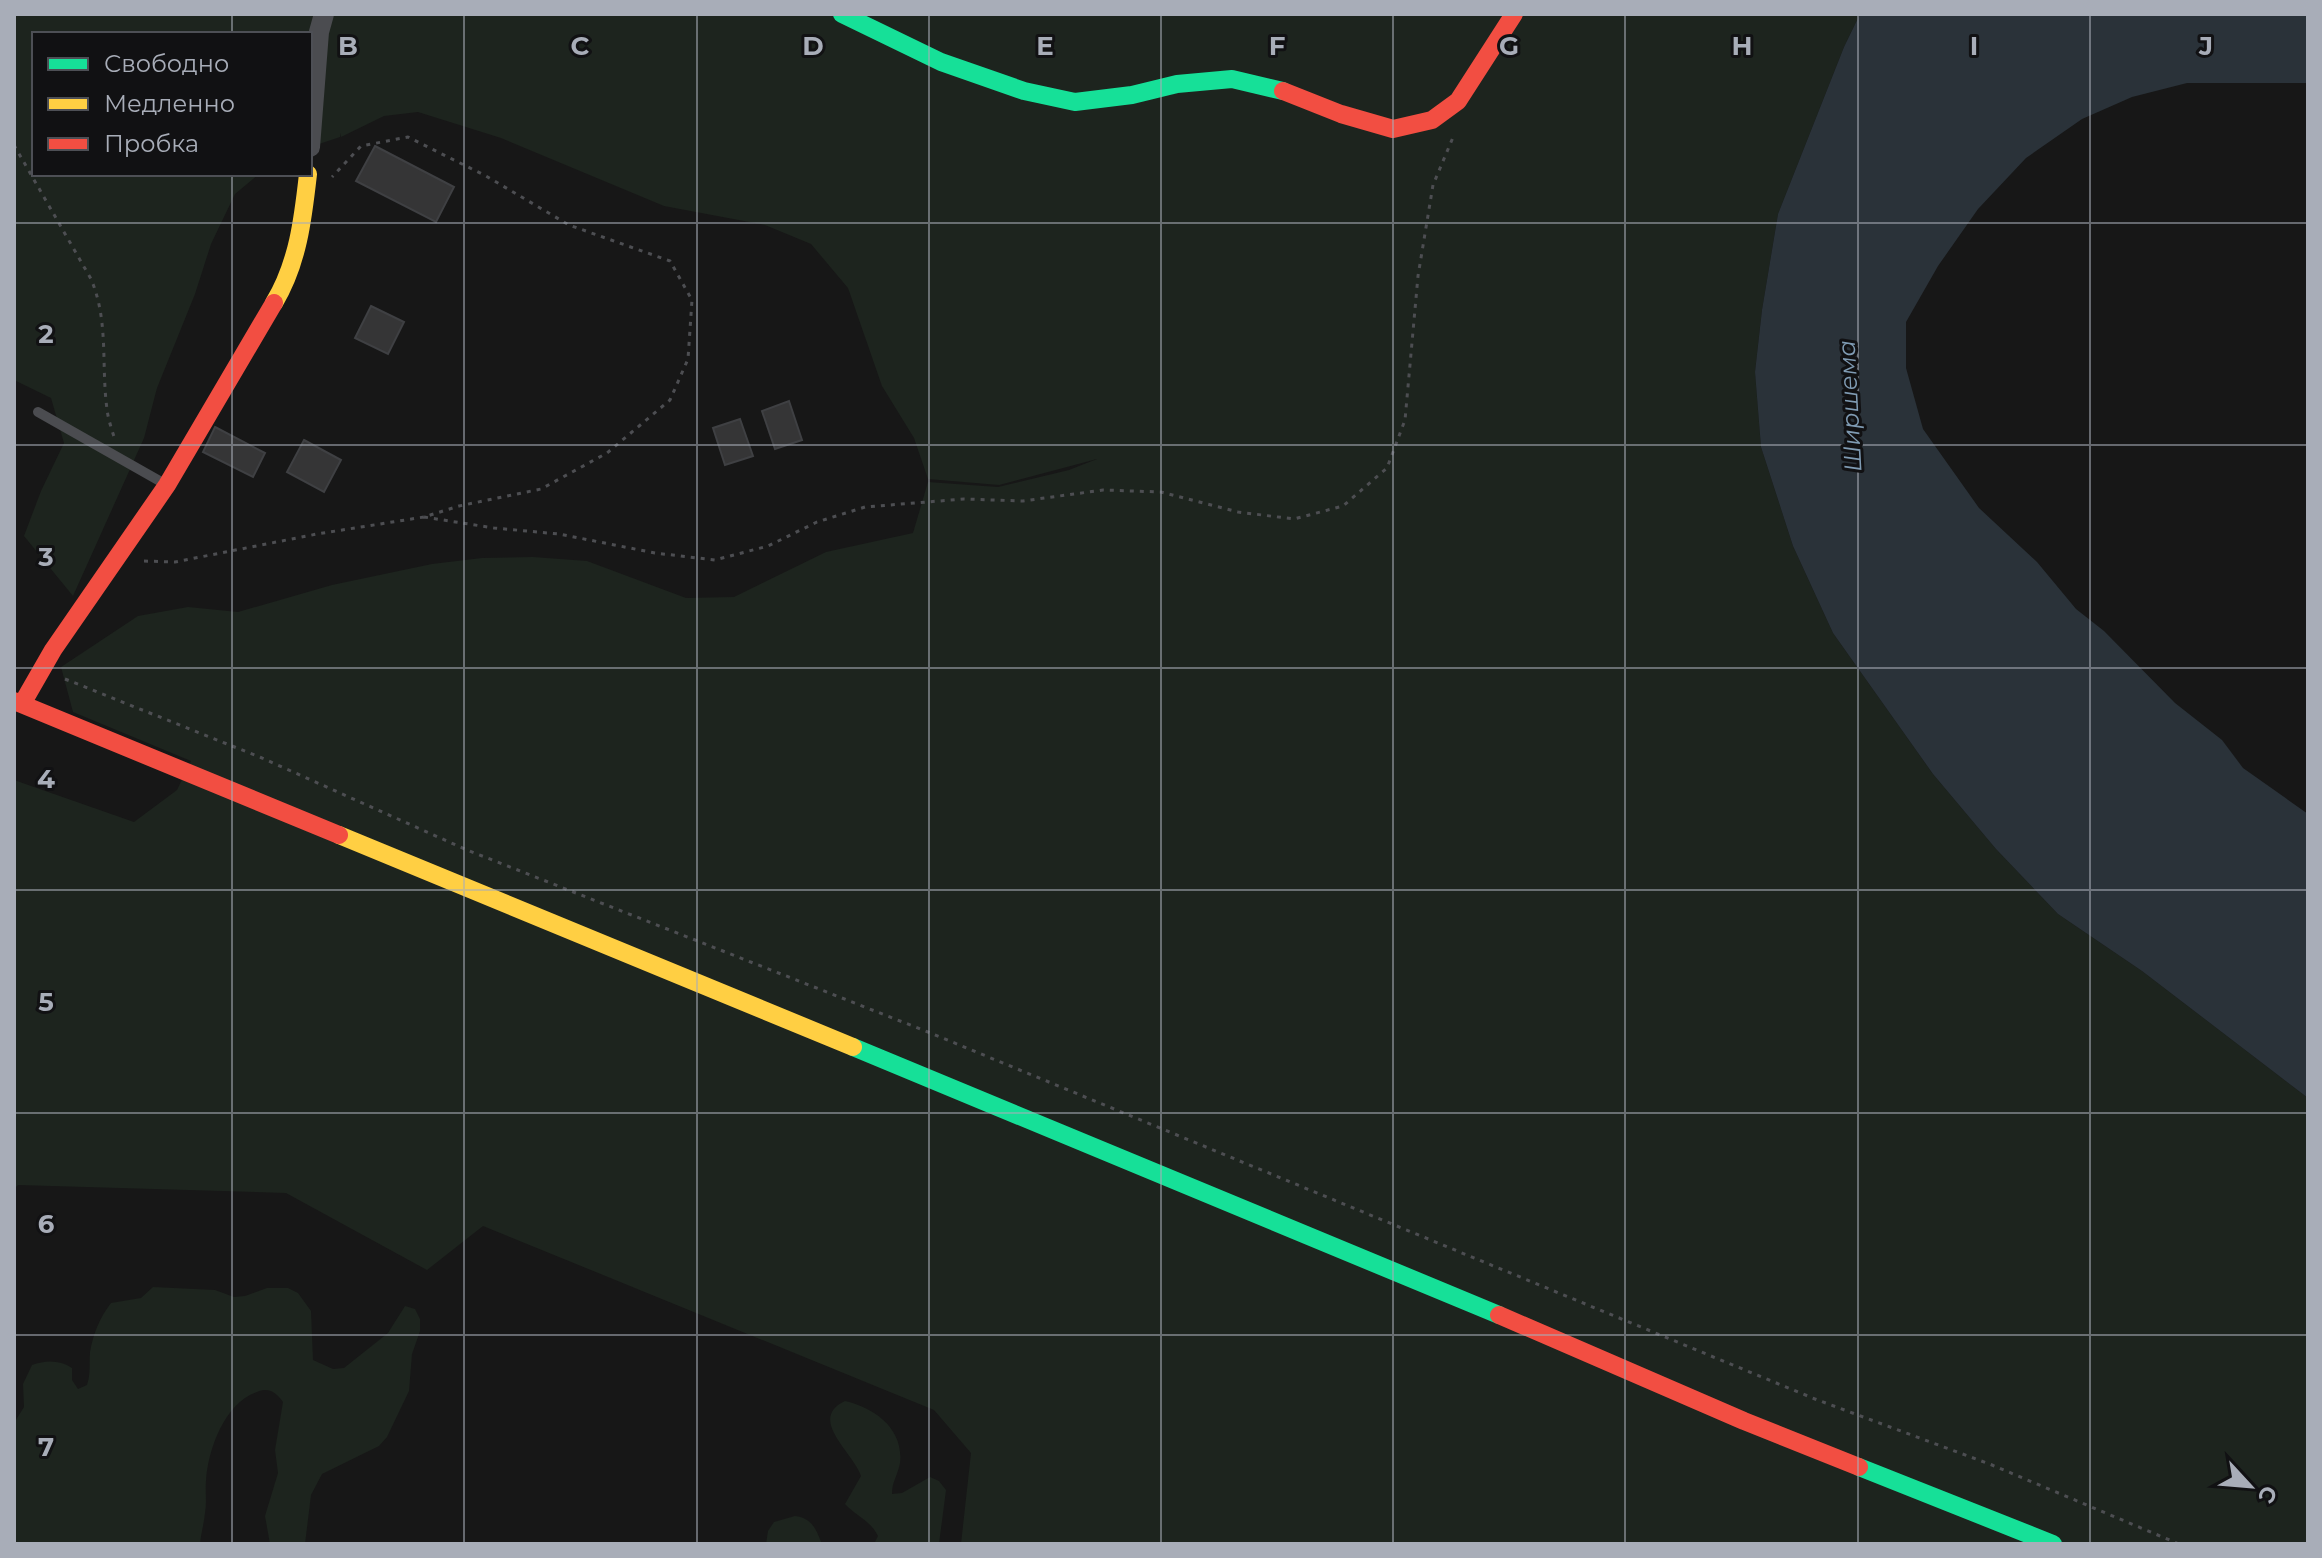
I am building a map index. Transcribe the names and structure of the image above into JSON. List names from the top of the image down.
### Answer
{
  "water": ["Ширшема"],
  "legend": ["Свободно", "Медленно", "Пробка"],
  "north": "bottom right",
  "grid": {
    "columns": [
      "B",
      "C",
      "D",
      "E",
      "F",
      "G",
      "H",
      "I",
      "J"
    ],
    "rows": [
      "2",
      "3",
      "4",
      "5",
      "6",
      "7"
    ]
  }
}
